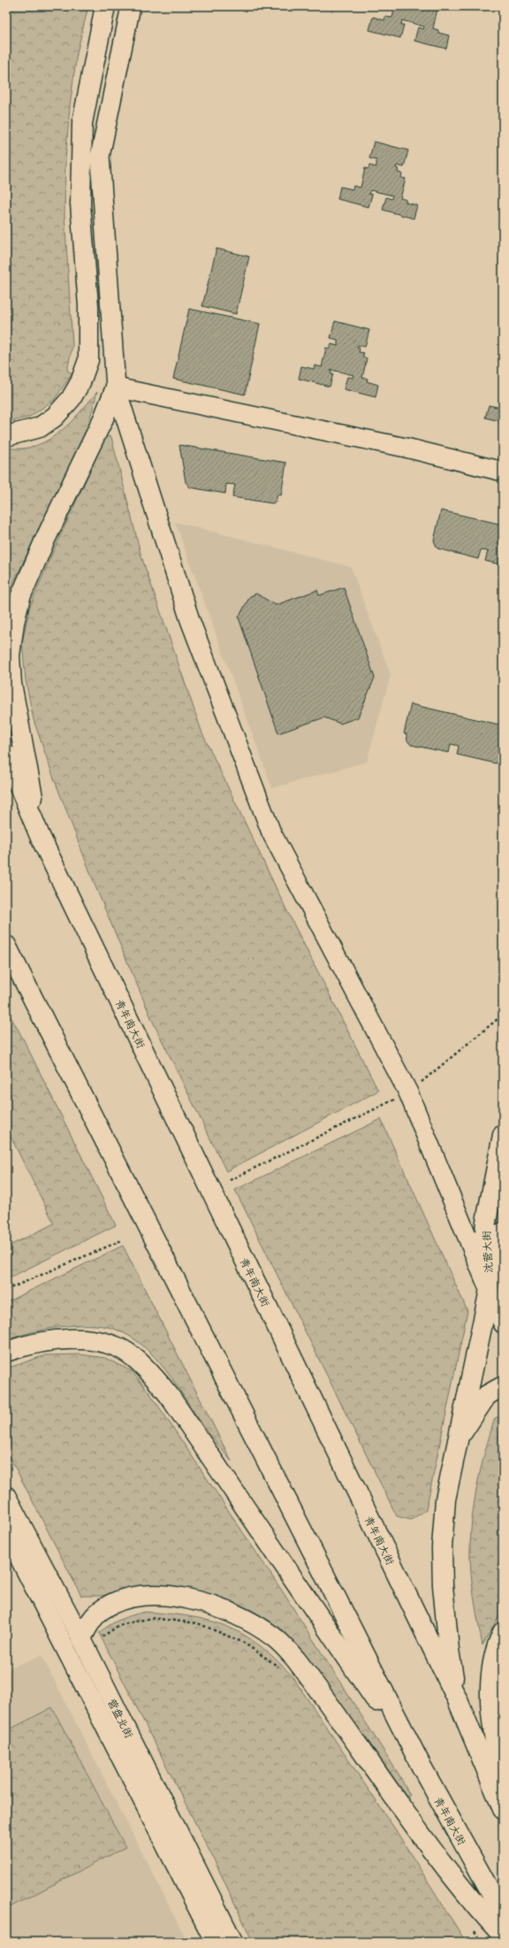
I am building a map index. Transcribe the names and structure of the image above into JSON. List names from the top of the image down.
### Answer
{
  "streets": {
    "main road": ["青年南大街", "沈营大街"],
    "street": ["营盘北街"]
  }
}
